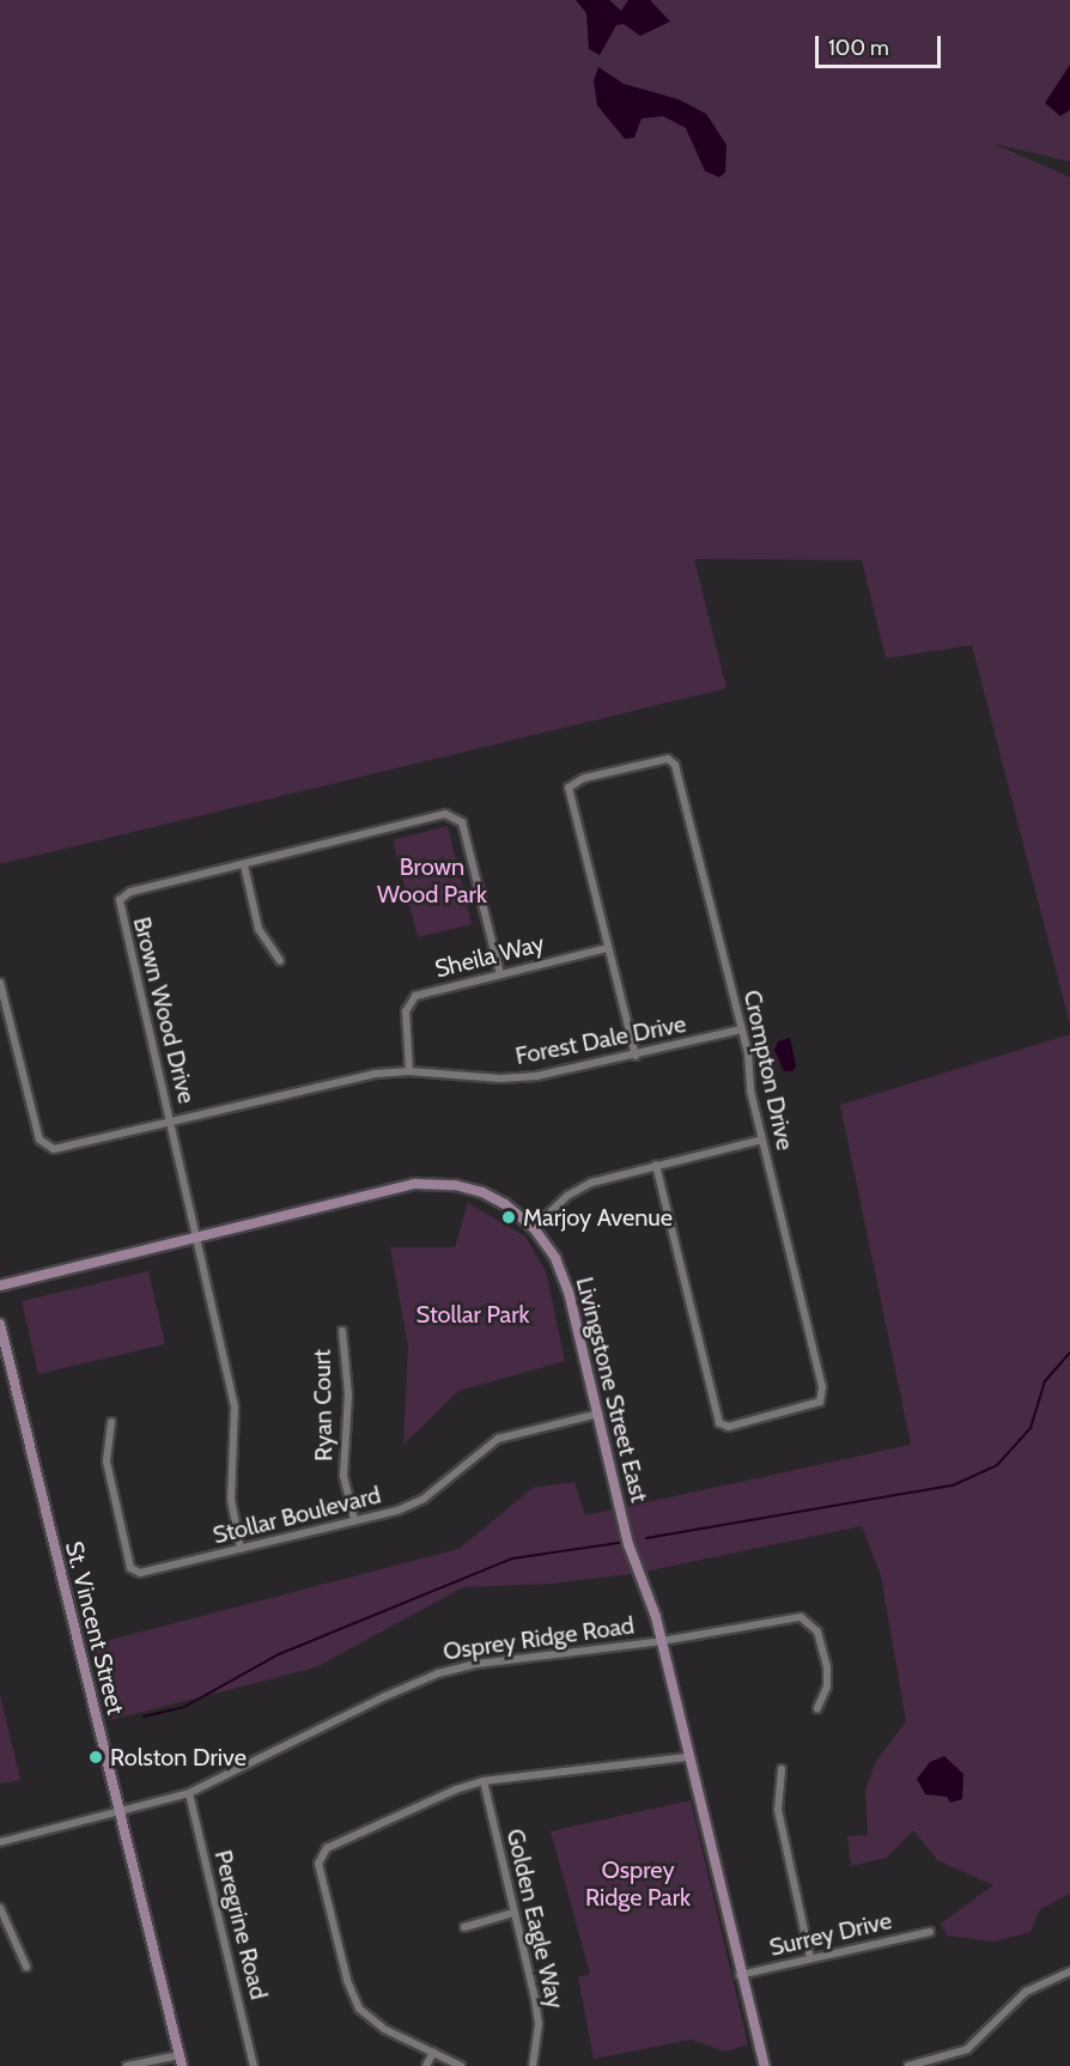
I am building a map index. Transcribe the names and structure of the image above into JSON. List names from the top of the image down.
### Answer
{
  "streets": {
    "street": [
      "Sheila Way",
      "Brown Wood Drive",
      "Forest Dale Drive",
      "Crompton Drive",
      "Livingstone Street East",
      "Ryan Court",
      "Stollar Boulevard",
      "St. Vincent Street",
      "Osprey Ridge Road",
      "Golden Eagle Way",
      "Peregrine Road",
      "Surrey Drive"
    ]
  },
  "crossings": [
    ["Sheila Way", "Brown Wood Drive"],
    ["Sheila Way", "Forest Dale Drive"],
    ["Sheila Way", "Crompton Drive"],
    ["Brown Wood Drive", "Forest Dale Drive"],
    ["Brown Wood Drive", "Livingstone Street East"],
    ["Brown Wood Drive", "Stollar Boulevard"],
    ["Forest Dale Drive", "Crompton Drive"],
    ["Livingstone Street East", "Stollar Boulevard"],
    ["Livingstone Street East", "Osprey Ridge Road"],
    ["Livingstone Street East", "Surrey Drive"],
    ["Ryan Court", "Stollar Boulevard"],
    ["St. Vincent Street", "Osprey Ridge Road"],
    ["Osprey Ridge Road", "Peregrine Road"]
  ],
  "parks": ["Brown Wood Park", "Stollar Park", "Osprey Ridge Park"],
  "places": ["Marjoy Avenue", "Rolston Drive"],
  "scale_bar": "100 m"
}
